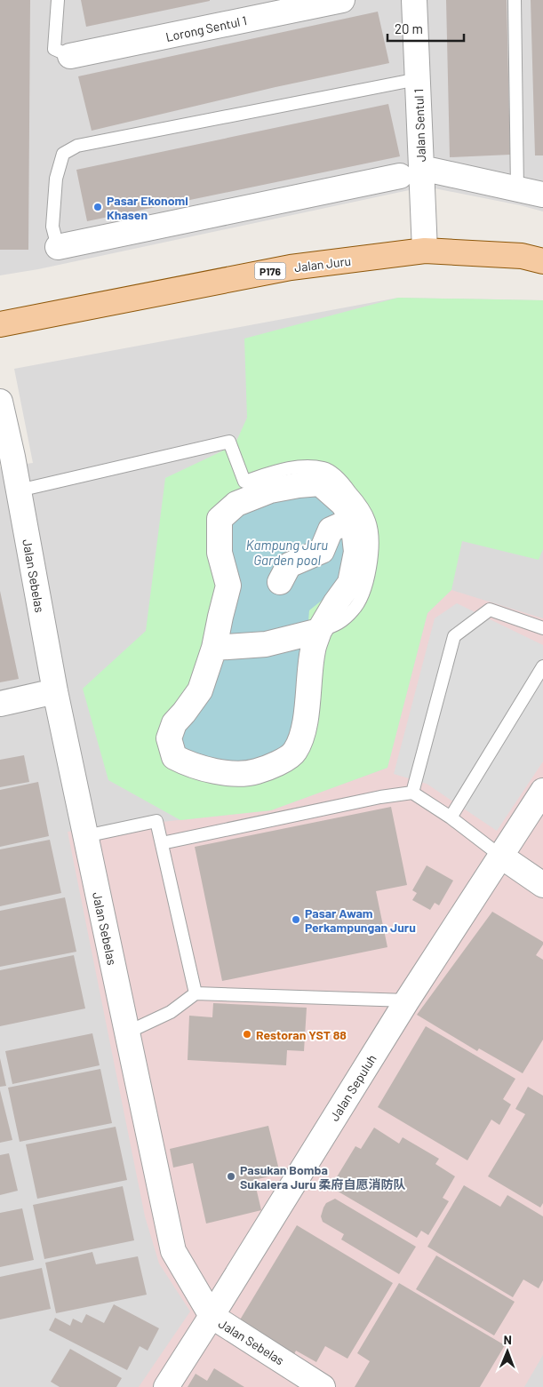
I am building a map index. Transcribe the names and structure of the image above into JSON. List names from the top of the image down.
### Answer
{
  "streets": {
    "main road": ["Jalan Juru", "P176"],
    "street": [
      "Lorong Sentul 1",
      "Jalan Sentul 1",
      "Jalan Sebelas",
      "Jalan Sepuluh"
    ]
  },
  "crossings": [
    ["Jalan Sentul 1", "Jalan Juru"],
    ["Jalan Sebelas", "Jalan Sepuluh"]
  ],
  "water": ["Kampung Juru Garden pool"],
  "places": [
    "Pasar Ekonomi Khasen",
    "Pasar Awam Perkampungan Juru",
    "Restoran YST 88",
    "Pasukan Bomba Sukalera Juru 柔府自愿消防队"
  ],
  "scale_bar": "20 m",
  "north": "top"
}
